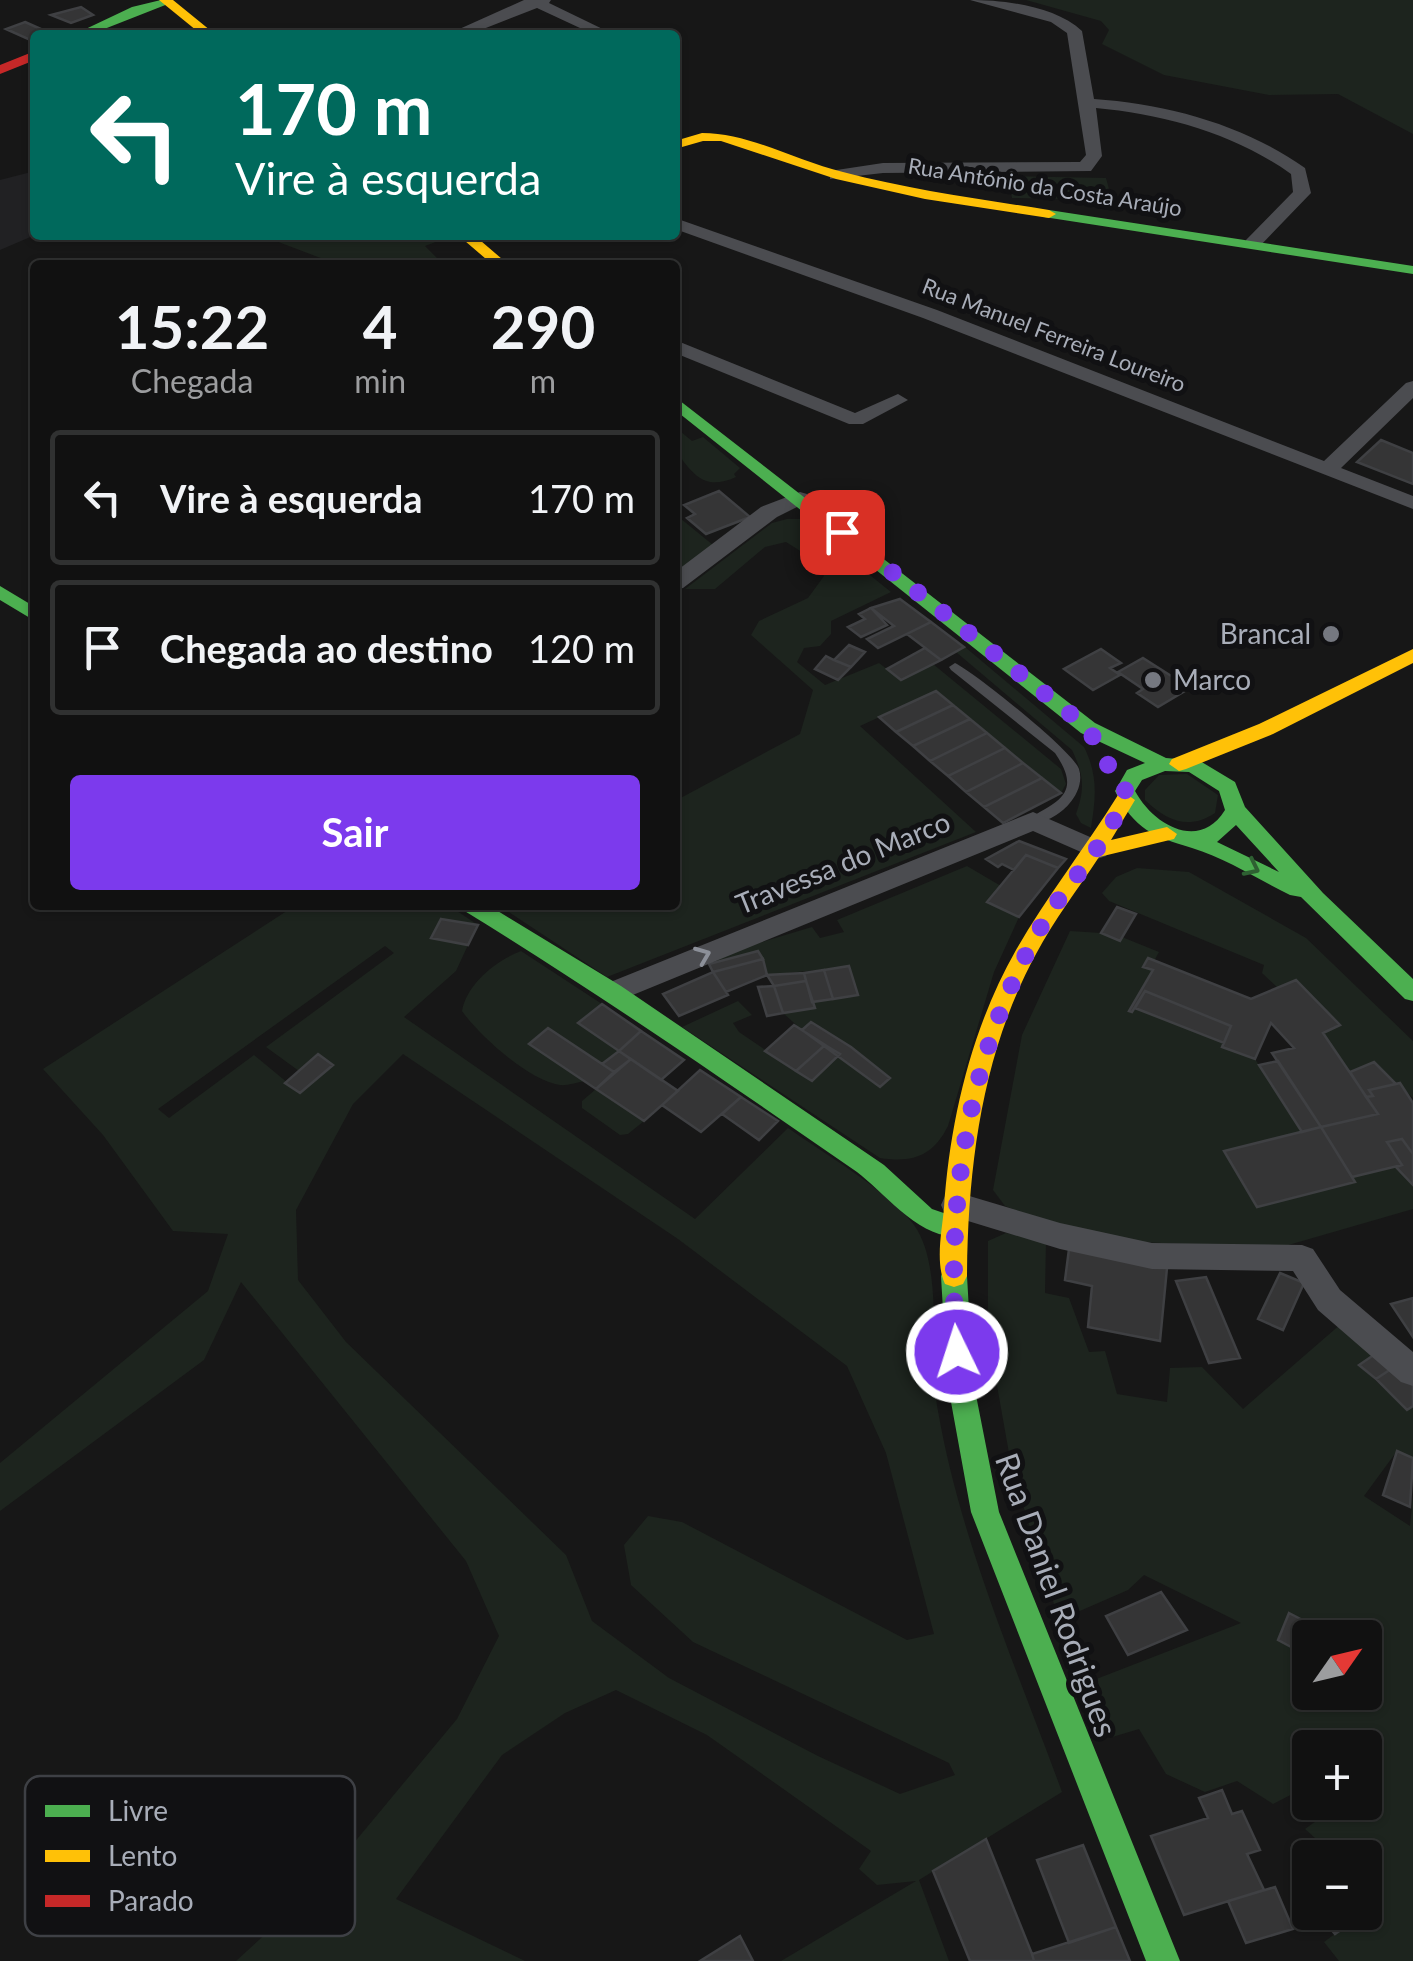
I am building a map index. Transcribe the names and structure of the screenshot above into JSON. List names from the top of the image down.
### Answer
{
  "streets": {
    "main road": ["Rua António da Costa Araújo", "Rua Daniel Rodrigues"],
    "street": ["Rua Manuel Ferreira Loureiro", "Travessa do Marco"]
  },
  "one_way": ["Travessa do Marco"],
  "places": ["Brancal", "Marco"],
  "legend": ["Livre", "Lento", "Parado"],
  "north": "top right",
  "page": {
    "turn": ["170 m", "Vire à esquerda"],
    "eta": [
      "15:22",
      "Chegada",
      "4",
      "min",
      "290",
      "m"
    ],
    "list": [
      {
        "name": "Vire à esquerda",
        "value": "170 m"
      },
      {
        "name": "Chegada ao destino",
        "value": "120 m"
      }
    ],
    "buttons": "Sair",
    "map_buttons": ["+", "−"]
  }
}
